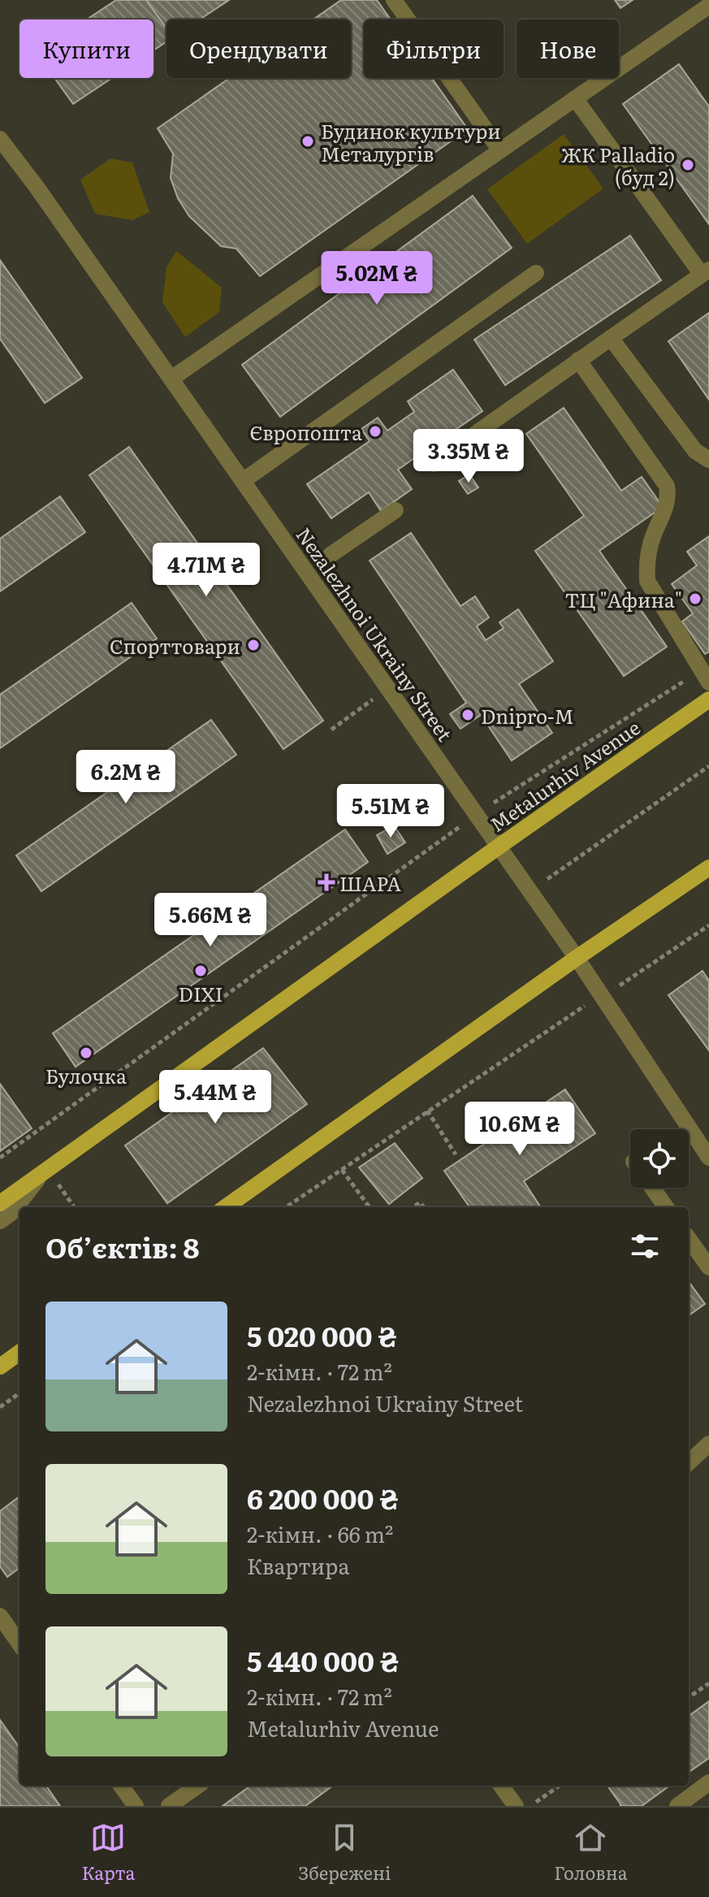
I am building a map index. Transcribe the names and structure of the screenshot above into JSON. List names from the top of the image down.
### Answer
{
  "streets": {
    "main road": ["Metalurhiv Avenue"],
    "street": ["Nezalezhnoi Ukrainy Street"]
  },
  "crossings": [
    ["Nezalezhnoi Ukrainy Street", "Metalurhiv Avenue"]
  ],
  "places": {
    "other": [
      "Будинок культури Металургів",
      "ЖК Palladio (буд 2)",
      "Європошта",
      "ТЦ \"Афина\"",
      "Спорттовари",
      "Dnipro-M",
      "DIXI",
      "Булочка"
    ],
    "health": ["ШАРА"]
  },
  "page": {
    "chip": [
      "Купити",
      "Орендувати",
      "Фільтри",
      "Нове"
    ],
    "price": [
      "5.02M ₴",
      "3.35M ₴",
      "4.71M ₴",
      "6.2M ₴",
      "5.51M ₴",
      "5.66M ₴",
      "5.44M ₴",
      "10.6M ₴"
    ],
    "heading": "Об’єктів: 8",
    "list": [
      {
        "name": "5 020 000 ₴",
        "note": "2-кімн. · 72 m² · Nezalezhnoi Ukrainy Street"
      },
      {
        "name": "6 200 000 ₴",
        "note": "2-кімн. · 66 m² · Квартира"
      },
      {
        "name": "5 440 000 ₴",
        "note": "2-кімн. · 72 m² · Metalurhiv Avenue"
      }
    ],
    "tabs": ["Карта", "Збережені", "Головна"]
  }
}
